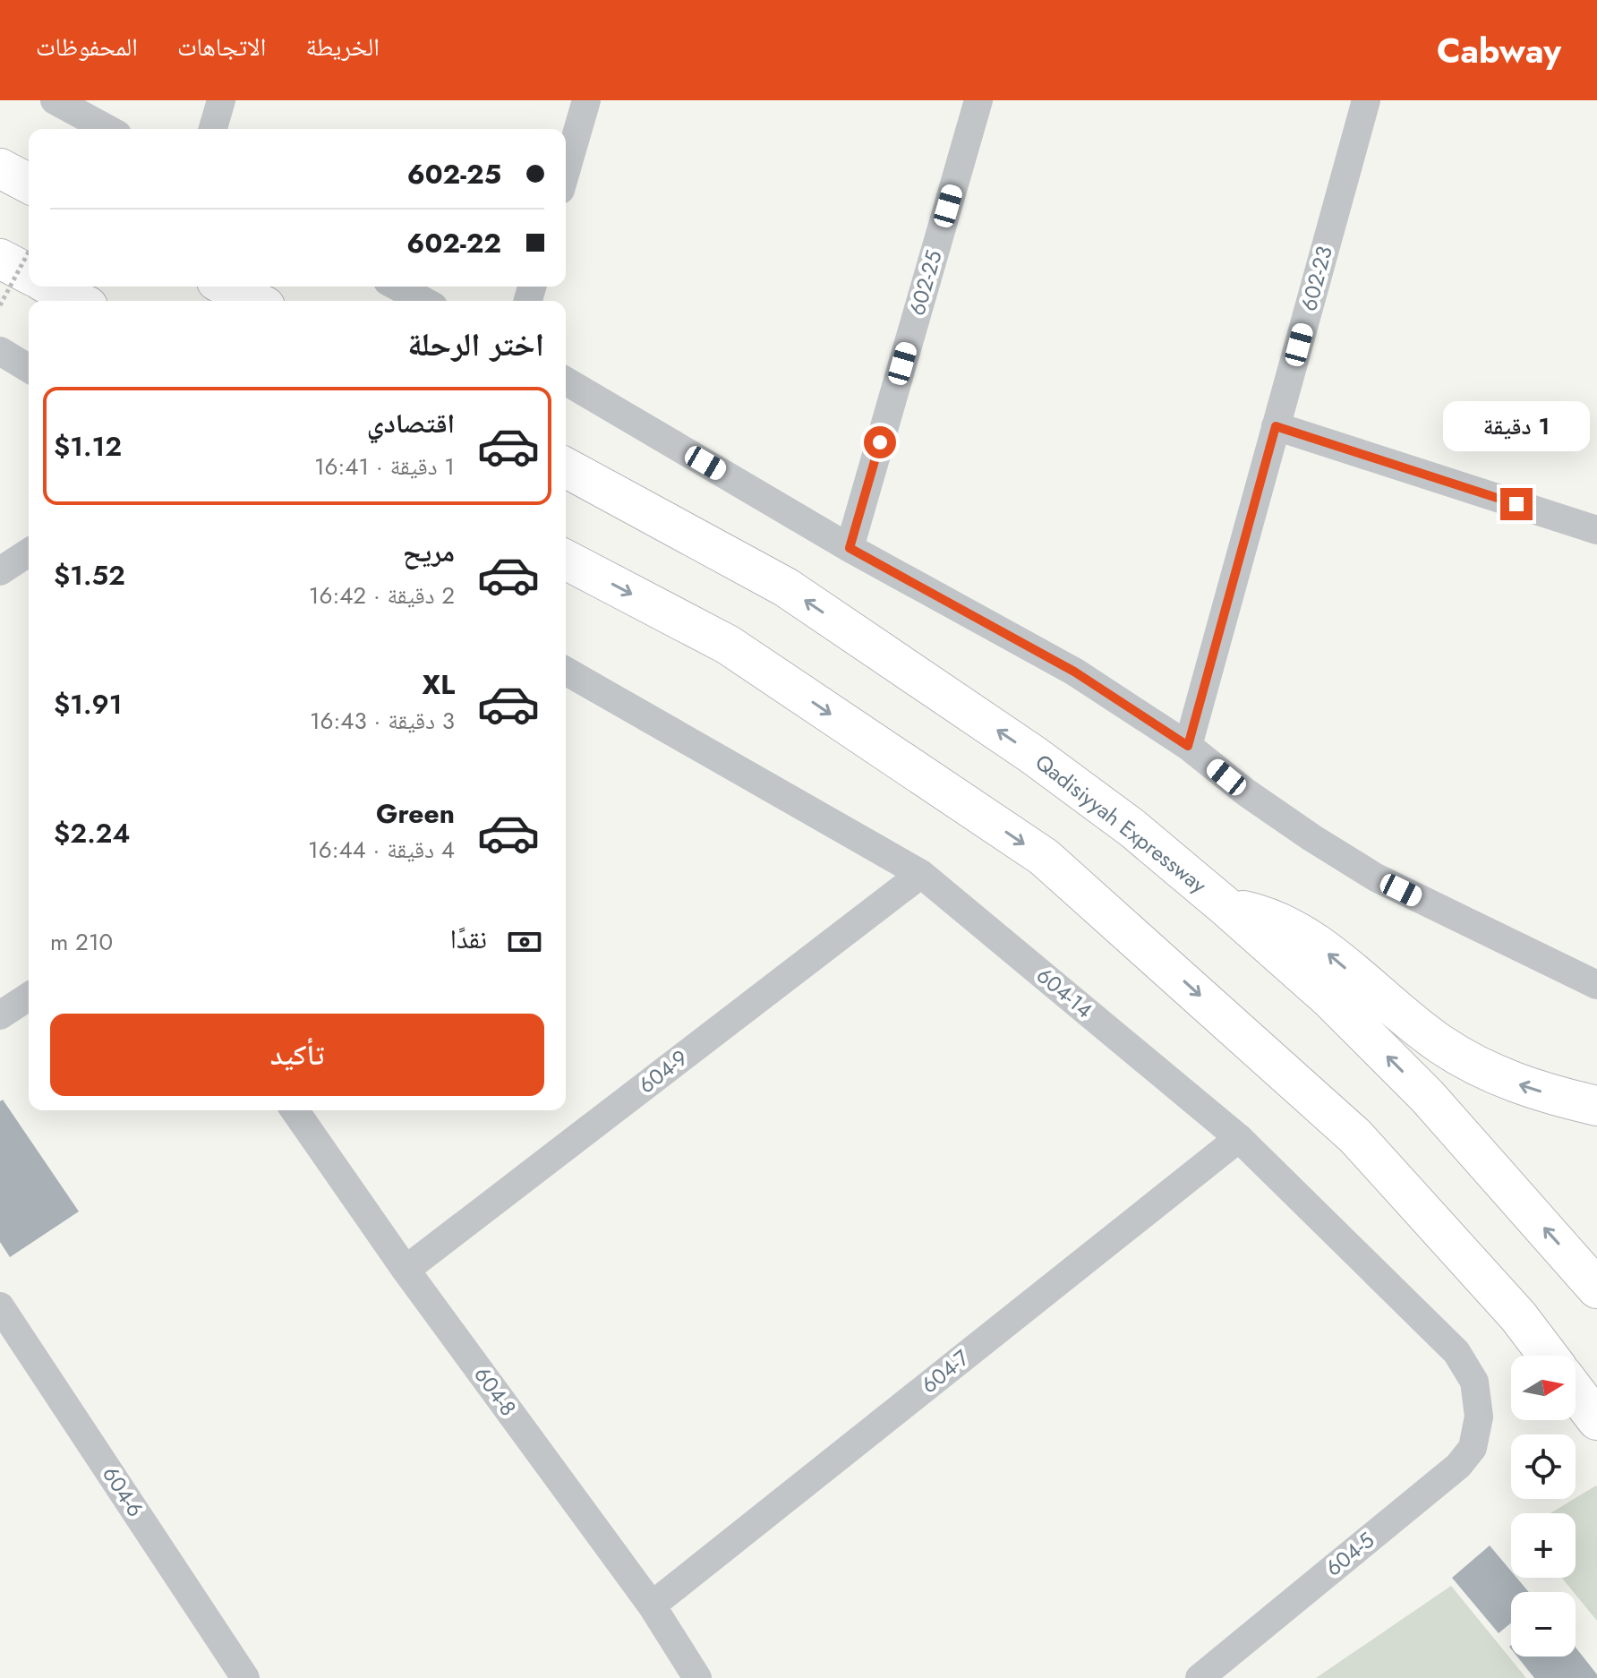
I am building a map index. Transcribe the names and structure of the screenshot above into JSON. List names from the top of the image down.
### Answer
{
  "streets": {
    "highway": ["Qadisiyyah Expressway"],
    "street": [
      "602-23",
      "602-25",
      "604-14",
      "604-9",
      "604-7",
      "604-8",
      "604-6",
      "604-5"
    ]
  },
  "crossings": [
    ["604-14", "604-9"],
    ["604-14", "604-7"],
    ["604-14", "604-5"],
    ["604-9", "604-8"],
    ["604-7", "604-8"]
  ],
  "north": "right",
  "page": {
    "header": "Cabway",
    "nav": ["الخريطة", "الاتجاهات", "المحفوظات"],
    "banner": ["602-25", "602-22"],
    "heading": "اختر الرحلة",
    "list": [
      {
        "name": "اقتصادي",
        "note": "1 دقيقة · 16:41",
        "value": "$1.12"
      },
      {
        "name": "مريح",
        "note": "2 دقيقة · 16:42",
        "value": "$1.52"
      },
      {
        "name": "XL",
        "note": "3 دقيقة · 16:43",
        "value": "$1.91"
      },
      {
        "name": "Green",
        "note": "4 دقيقة · 16:44",
        "value": "$2.24"
      }
    ],
    "bubble": "1 دقيقة",
    "pay": ["نقدًا", "210 m"],
    "buttons": "تأكيد",
    "map_buttons": ["+", "−"]
  }
}
